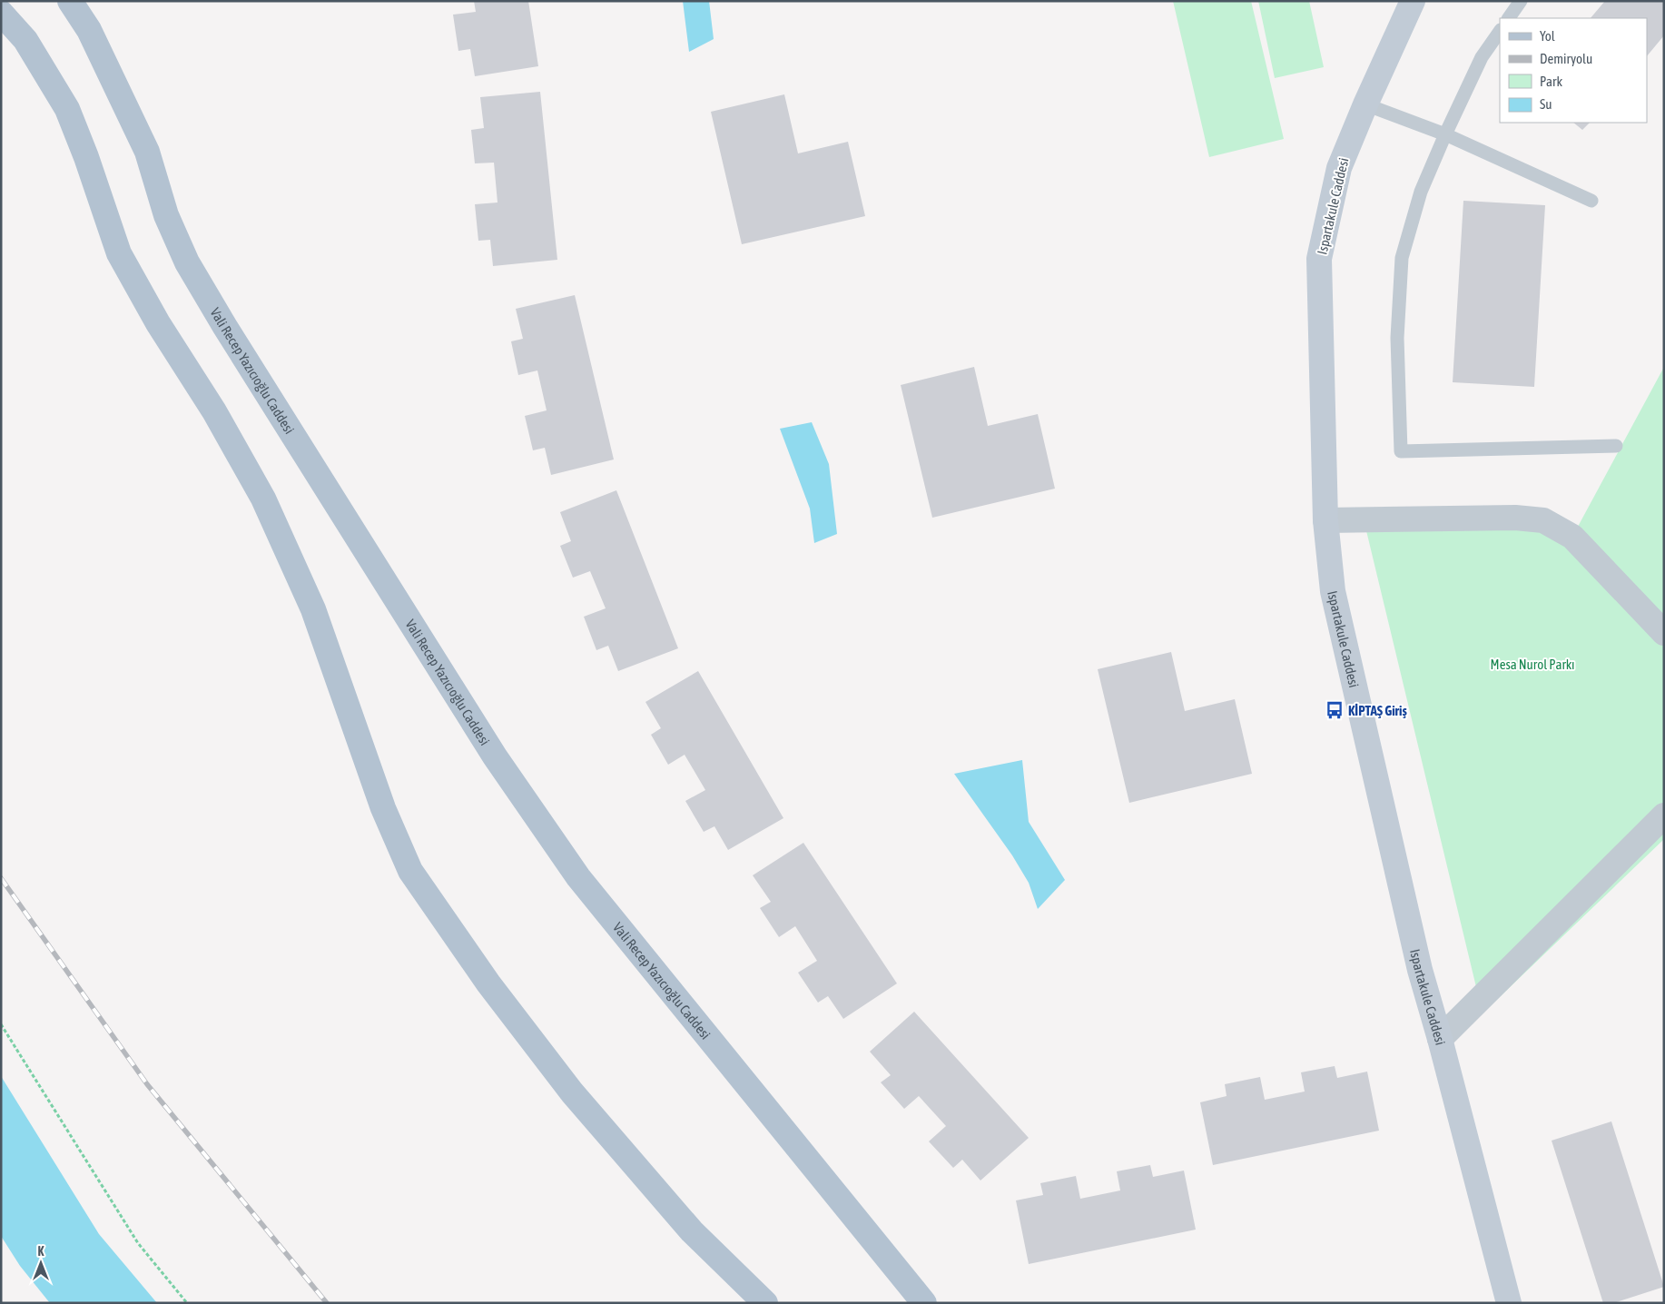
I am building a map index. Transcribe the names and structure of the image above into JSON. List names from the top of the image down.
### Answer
{
  "streets": {
    "main road": ["Vali Recep Yazıcıoğlu Caddesi"],
    "street": ["Ispartakule Caddesi"]
  },
  "parks": ["Mesa Nurol Parkı"],
  "places": {
    "bus stop": ["KİPTAŞ Giriş"]
  },
  "legend": [
    "Yol",
    "Demiryolu",
    "Park",
    "Su"
  ],
  "north": "top"
}
